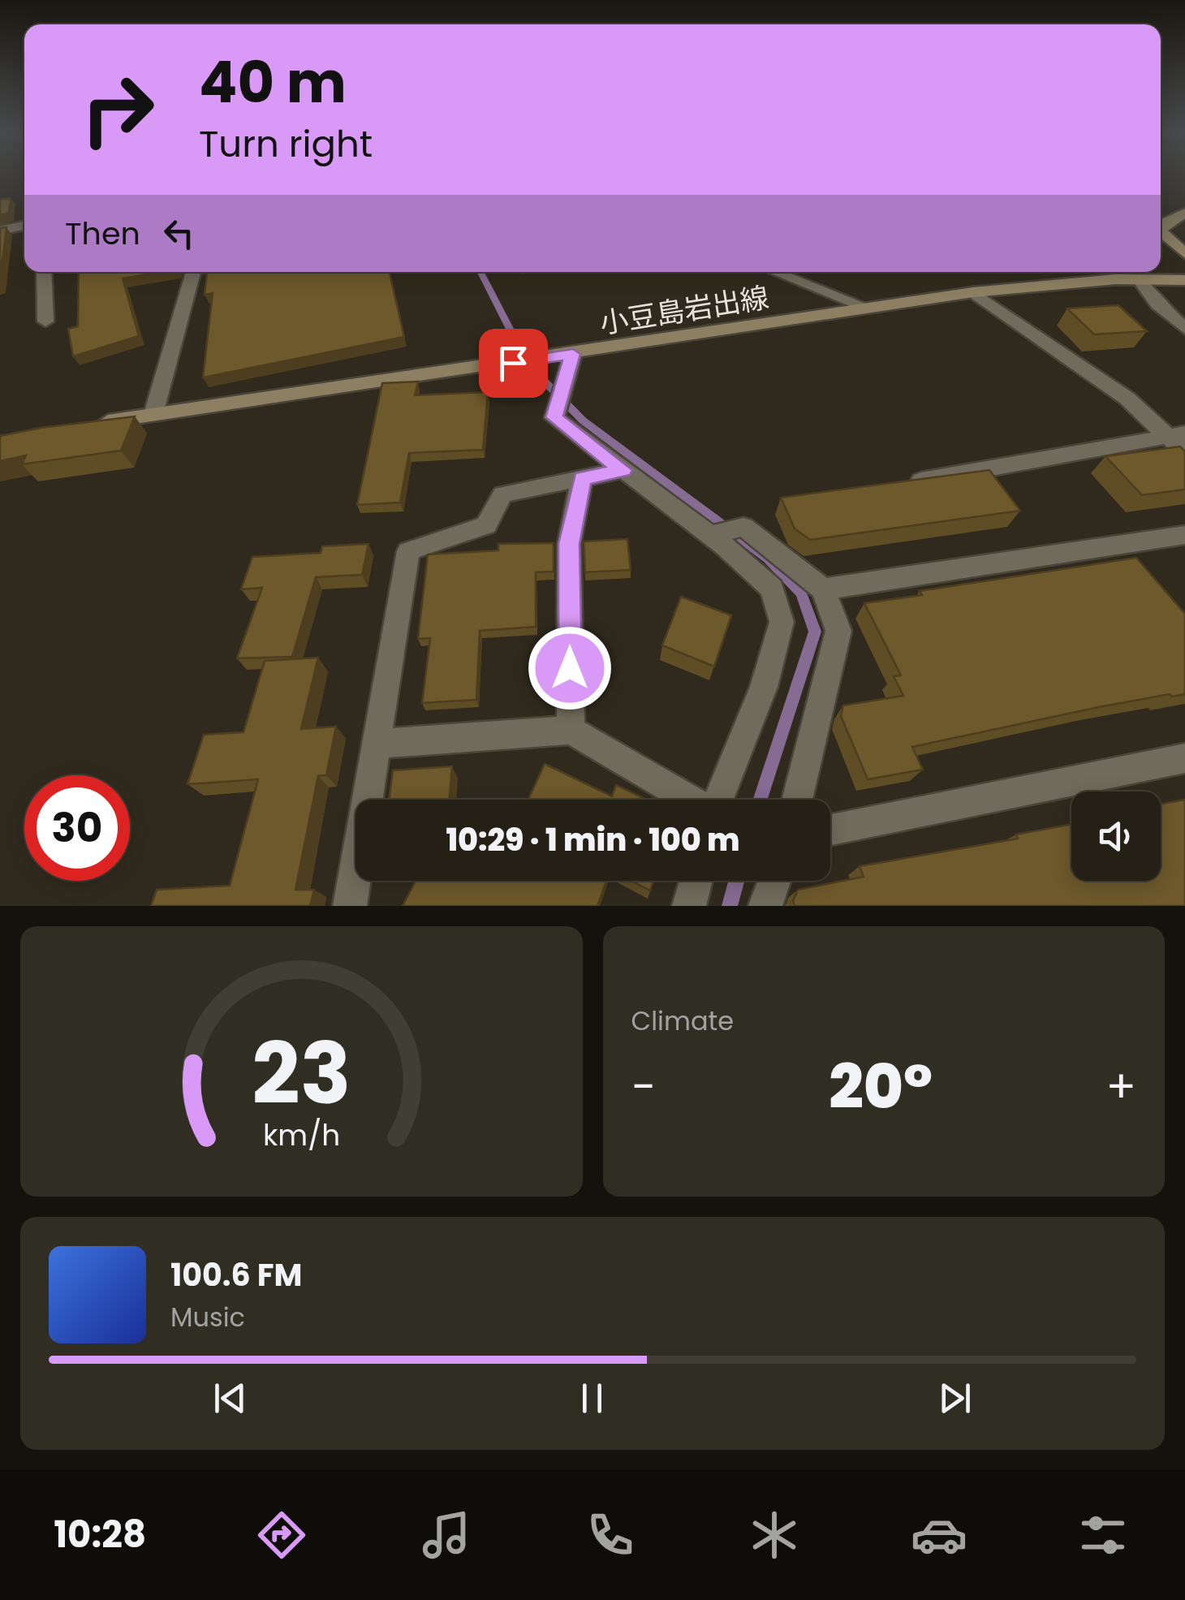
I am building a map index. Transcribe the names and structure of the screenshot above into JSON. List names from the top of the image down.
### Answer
{
  "streets": {
    "main road": ["小豆島岩出線"]
  },
  "page": {
    "turn": ["40 m", "Turn right"],
    "then": "Then",
    "limit": "30",
    "trip": "10:29 · 1 min · 100 m",
    "tile": "Climate",
    "heat": ["−", "20°", "+"],
    "song": ["100.6 FM", "Music"],
    "tabs": "10:28",
    "gauge": ["23", "km/h"]
  }
}
